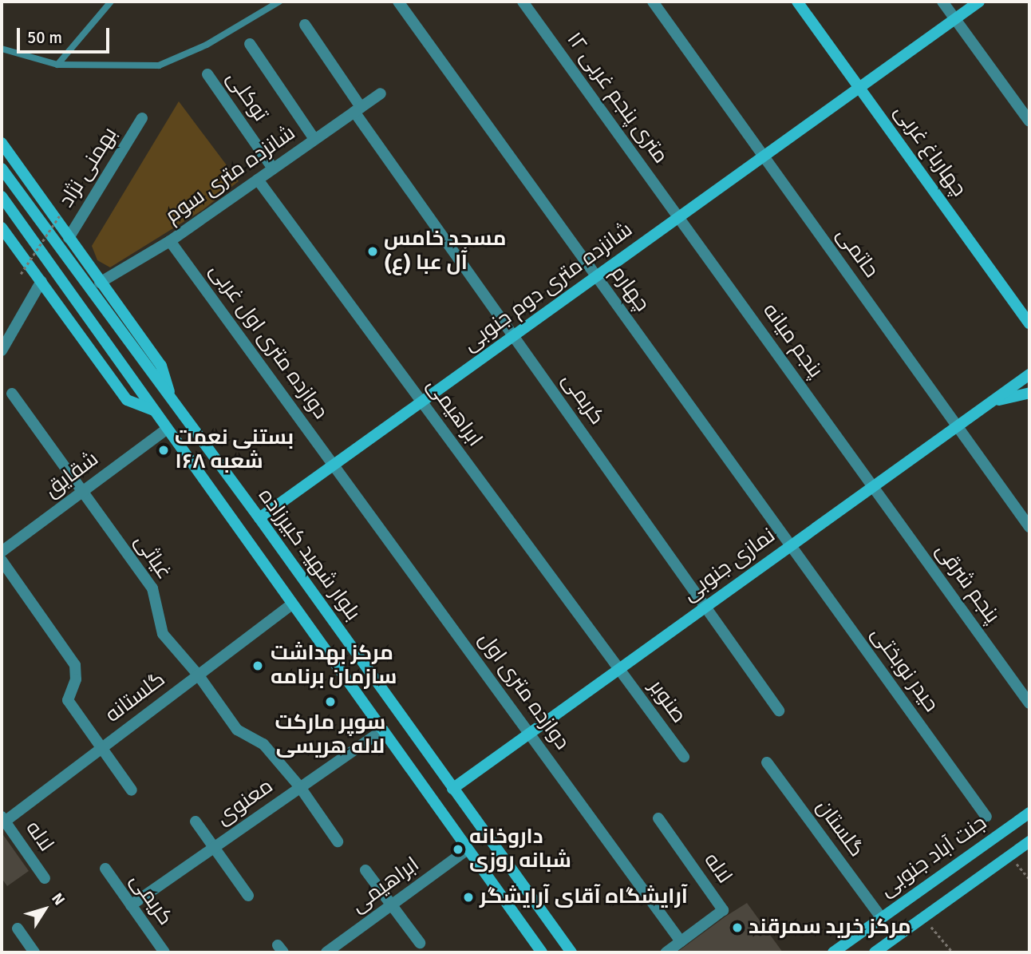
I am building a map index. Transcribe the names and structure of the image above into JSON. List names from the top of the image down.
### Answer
{
  "streets": {
    "main road": [
      "چهارباغ غربی",
      "شانزده متری دوم جنوبی",
      "بلوار شهید کبیرزاده",
      "نمازی جنوبی",
      "جنت آباد جنوبی"
    ],
    "street": [
      "توکلی",
      "۱۲ متری پنجم غربی",
      "بهمنی نژاد",
      "شانزده متری سوم",
      "حاتمی",
      "چهارم",
      "پنجم میانه",
      "دوازده متری اول غربی",
      "کریمی",
      "ابراهیمی",
      "شقایق",
      "غیاثی",
      "پنجم شرقی",
      "حیدر نوبختی",
      "دوازده متری اول",
      "گلستانه",
      "صنوبر",
      "معنوی",
      "گلستان",
      "لاله"
    ]
  },
  "crossings": [
    ["توکلی", "شانزده متری سوم"],
    ["۱۲ متری پنجم غربی", "شانزده متری دوم جنوبی"],
    ["۱۲ متری پنجم غربی", "پنجم میانه"],
    ["چهارباغ غربی", "شانزده متری دوم جنوبی"],
    ["بهمنی نژاد", "بلوار شهید کبیرزاده"],
    ["شانزده متری سوم", "دوازده متری اول غربی"],
    ["شانزده متری سوم", "کریمی"],
    ["شانزده متری سوم", "ابراهیمی"],
    ["شانزده متری سوم", "بلوار شهید کبیرزاده"],
    ["حاتمی", "شانزده متری دوم جنوبی"],
    ["حاتمی", "نمازی جنوبی"],
    ["شانزده متری دوم جنوبی", "چهارم"],
    ["شانزده متری دوم جنوبی", "پنجم میانه"],
    ["شانزده متری دوم جنوبی", "دوازده متری اول غربی"],
    ["شانزده متری دوم جنوبی", "کریمی"],
    ["شانزده متری دوم جنوبی", "ابراهیمی"],
    ["شانزده متری دوم جنوبی", "بلوار شهید کبیرزاده"],
    ["شانزده متری دوم جنوبی", "دوازده متری اول"],
    ["چهارم", "نمازی جنوبی"],
    ["چهارم", "حیدر نوبختی"],
    ["پنجم میانه", "نمازی جنوبی"],
    ["پنجم میانه", "پنجم شرقی"],
    ["دوازده متری اول غربی", "دوازده متری اول"],
    ["کریمی", "نمازی جنوبی"],
    ["کریمی", "معنوی"],
    ["ابراهیمی", "بلوار شهید کبیرزاده"],
    ["ابراهیمی", "نمازی جنوبی"],
    ["ابراهیمی", "صنوبر"],
    ["شقایق", "بلوار شهید کبیرزاده"],
    ["شقایق", "غیاثی"],
    ["بلوار شهید کبیرزاده", "نمازی جنوبی"],
    ["بلوار شهید کبیرزاده", "گلستانه"],
    ["بلوار شهید کبیرزاده", "معنوی"],
    ["غیاثی", "گلستانه"],
    ["غیاثی", "معنوی"],
    ["نمازی جنوبی", "پنجم شرقی"],
    ["نمازی جنوبی", "حیدر نوبختی"],
    ["نمازی جنوبی", "دوازده متری اول"],
    ["نمازی جنوبی", "صنوبر"],
    ["دوازده متری اول", "لاله"],
    ["گلستانه", "لاله"],
    ["گلستان", "جنت آباد جنوبی"]
  ],
  "places": [
    "مسجد خامس آل عبا (ع)",
    "بستنی نعمت شعبه ۱۶۸",
    "مرکز بهداشت سازمان برنامه",
    "سوپر مارکت لاله هریسی",
    "داروخانه شبانه روزی",
    "آرایشگاه آقای آرایشگر",
    "مرکز خرید سمرقند"
  ],
  "scale_bar": "50 m",
  "north": "top right"
}
